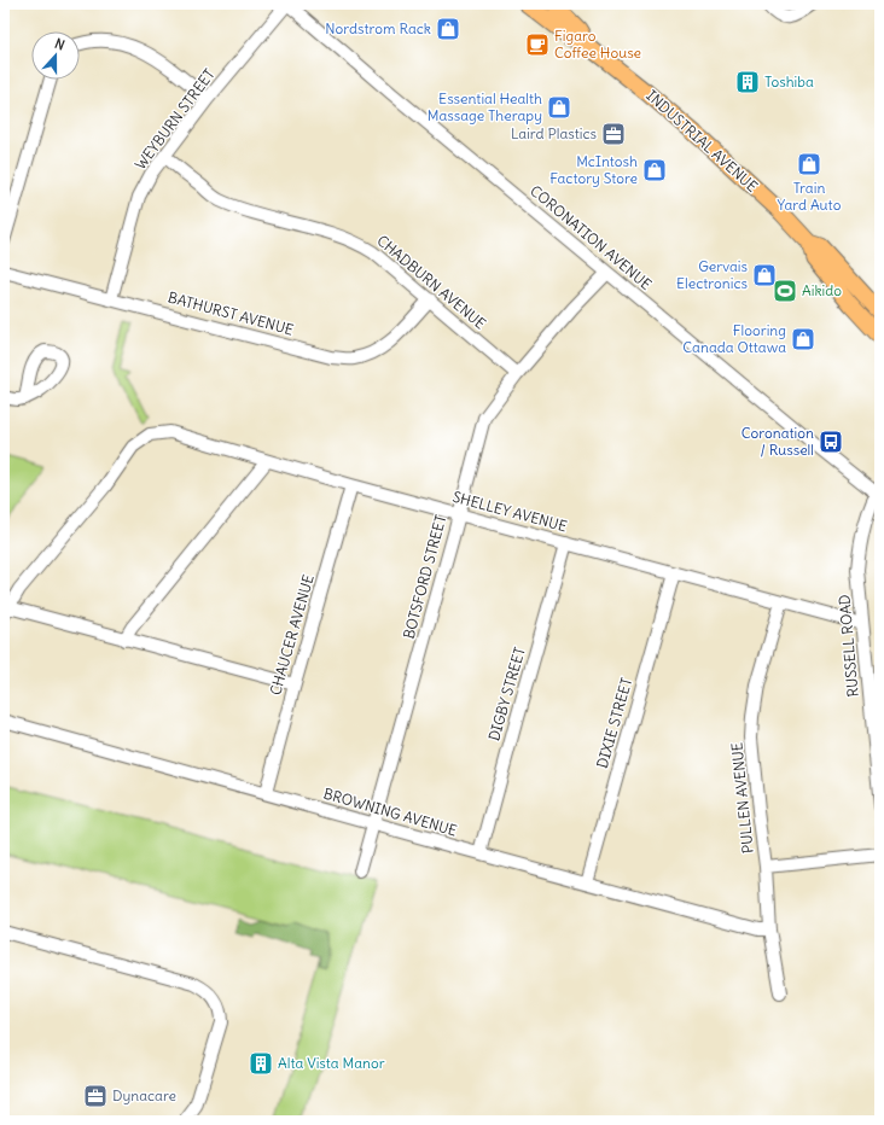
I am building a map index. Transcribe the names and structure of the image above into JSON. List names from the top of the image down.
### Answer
{
  "streets": {
    "main road": ["INDUSTRIAL AVENUE"],
    "street": [
      "WEYBURN STREET",
      "CORONATION AVENUE",
      "CHADBURN AVENUE",
      "BATHURST AVENUE",
      "SHELLEY AVENUE",
      "BOTSFORD STREET",
      "CHAUCER AVENUE",
      "RUSSELL ROAD",
      "DIGBY STREET",
      "DIXIE STREET",
      "PULLEN AVENUE",
      "BROWNING AVENUE"
    ]
  },
  "crossings": [
    ["WEYBURN STREET", "CORONATION AVENUE"],
    ["WEYBURN STREET", "CHADBURN AVENUE"],
    ["WEYBURN STREET", "BATHURST AVENUE"],
    ["CORONATION AVENUE", "BOTSFORD STREET"],
    ["CORONATION AVENUE", "RUSSELL ROAD"],
    ["CHADBURN AVENUE", "BATHURST AVENUE"],
    ["CHADBURN AVENUE", "BOTSFORD STREET"],
    ["SHELLEY AVENUE", "BOTSFORD STREET"],
    ["SHELLEY AVENUE", "CHAUCER AVENUE"],
    ["SHELLEY AVENUE", "RUSSELL ROAD"],
    ["SHELLEY AVENUE", "DIGBY STREET"],
    ["SHELLEY AVENUE", "DIXIE STREET"],
    ["SHELLEY AVENUE", "PULLEN AVENUE"],
    ["BOTSFORD STREET", "BROWNING AVENUE"],
    ["CHAUCER AVENUE", "BROWNING AVENUE"],
    ["DIGBY STREET", "BROWNING AVENUE"],
    ["DIXIE STREET", "BROWNING AVENUE"],
    ["PULLEN AVENUE", "BROWNING AVENUE"]
  ],
  "places": {
    "shop": [
      "Nordstrom Rack",
      "Essential Health Massage Therapy",
      "Train Yard Auto",
      "McIntosh Factory Store",
      "Gervais Electronics",
      "Flooring Canada Ottawa"
    ],
    "cafe": ["Figaro Coffee House"],
    "building": ["Toshiba", "Alta Vista Manor"],
    "office": ["Laird Plastics", "Dynacare"],
    "sports": ["Aikido"],
    "bus stop": ["Coronation / Russell"]
  },
  "north": "top"
}
